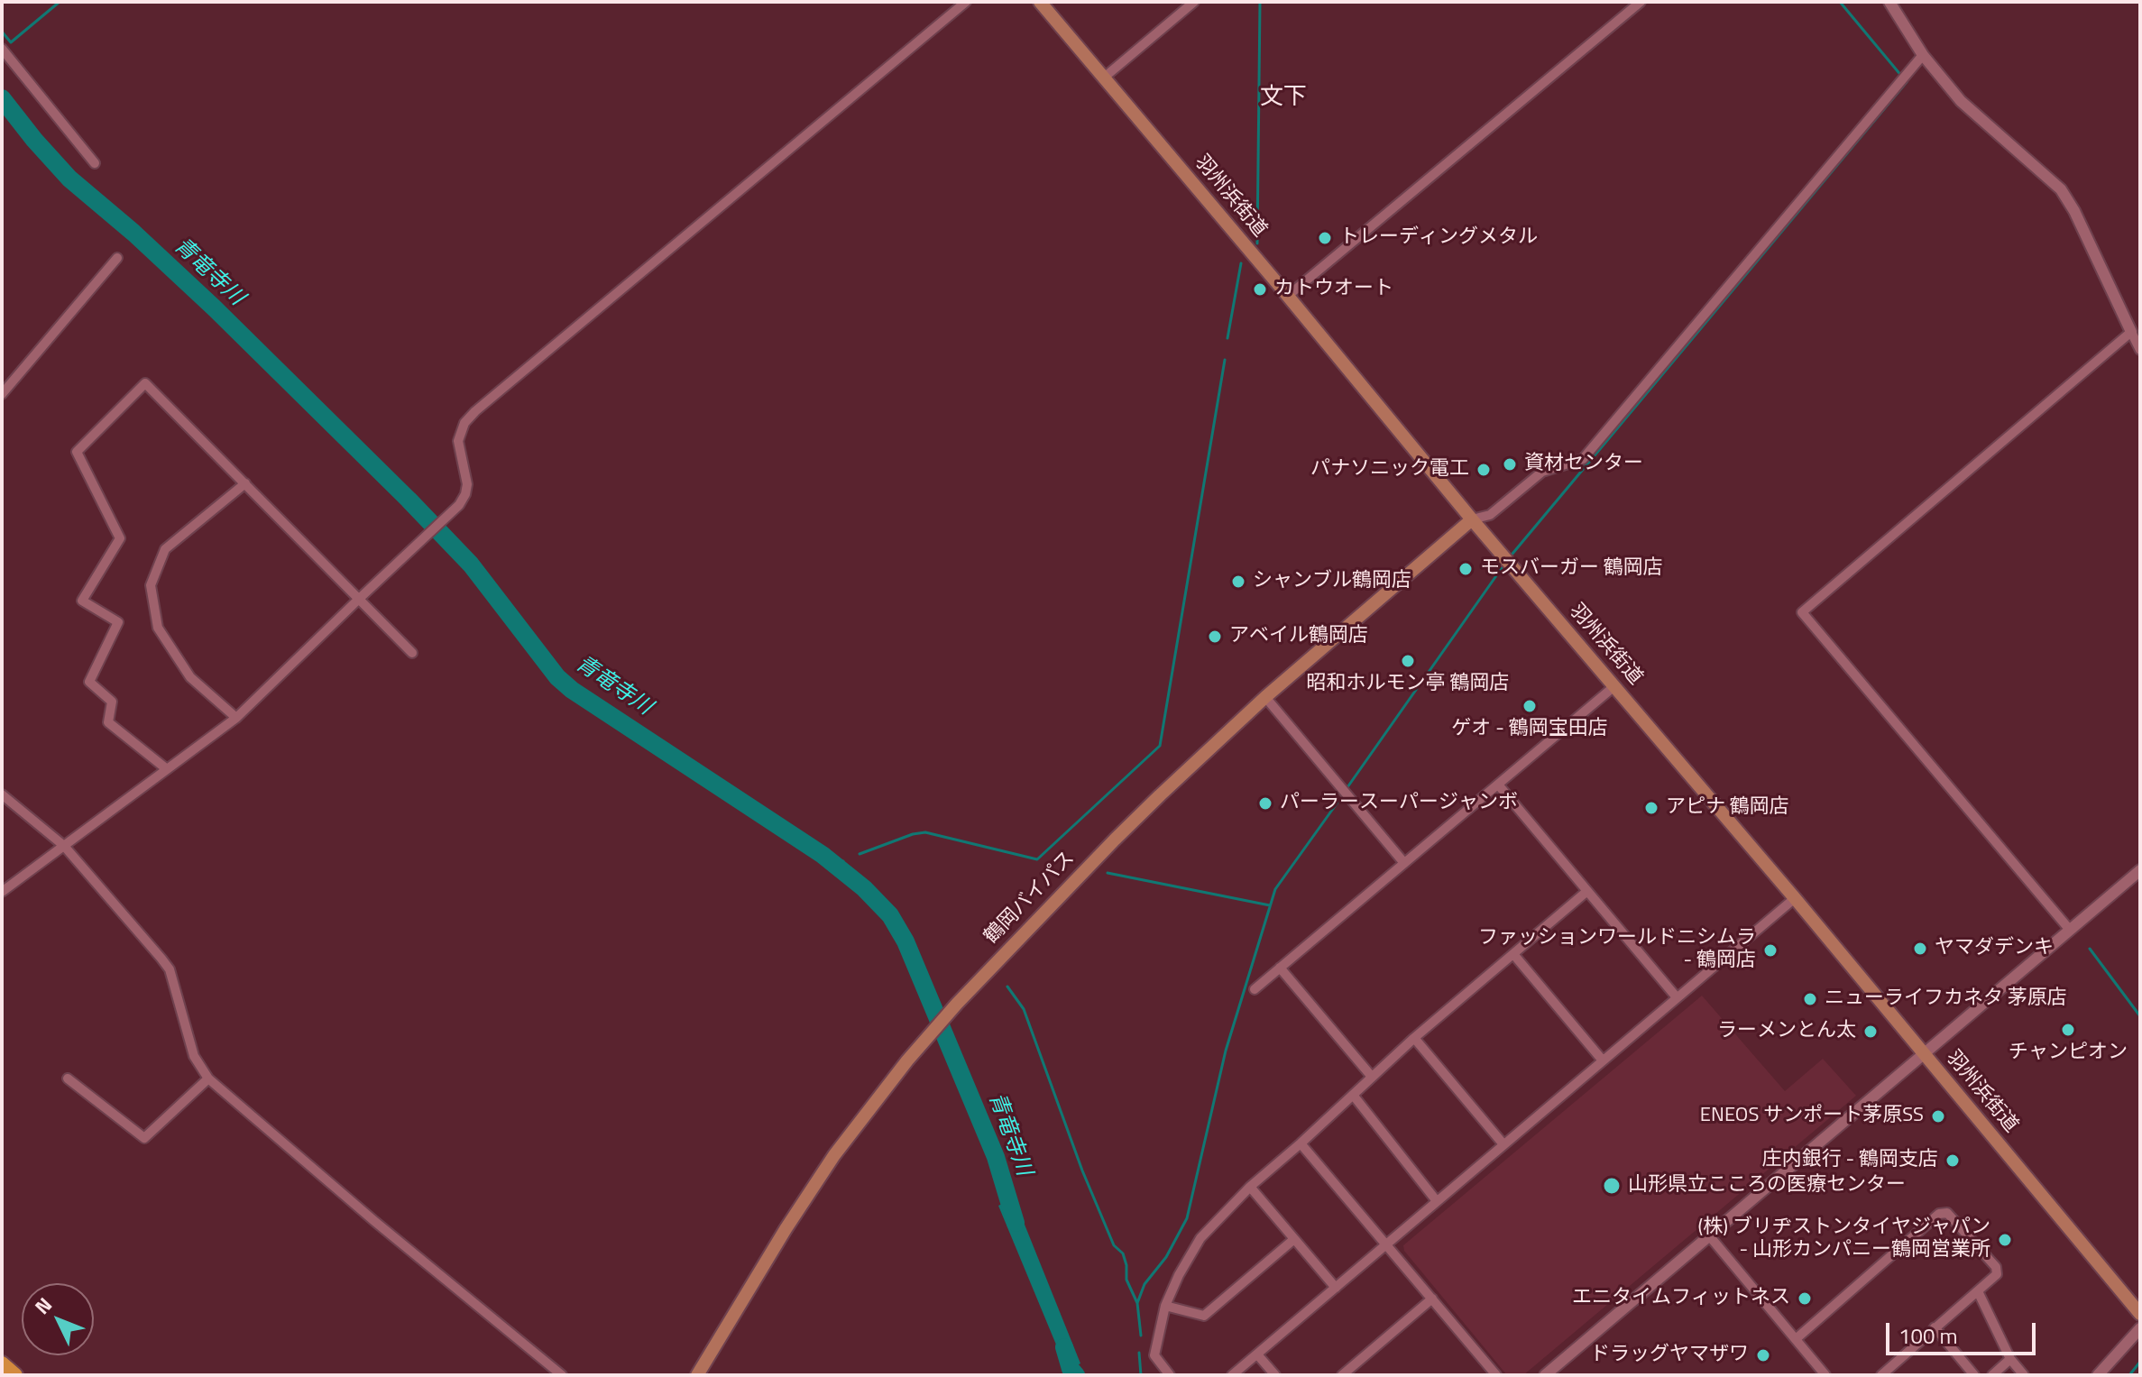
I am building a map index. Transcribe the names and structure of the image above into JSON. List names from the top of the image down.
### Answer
{
  "streets": {
    "main road": ["羽州浜街道", "鶴岡バイパス"]
  },
  "crossings": [
    ["羽州浜街道", "鶴岡バイパス"]
  ],
  "districts": ["文下"],
  "water": ["青竜寺川"],
  "places": [
    "トレーディングメタル",
    "カトウオート",
    "資材センター",
    "パナソニック電工",
    "モスバーガー 鶴岡店",
    "シャンブル鶴岡店",
    "アベイル鶴岡店",
    "昭和ホルモン亭 鶴岡店",
    "ゲオ - 鶴岡宝田店",
    "パーラースーパージャンボ",
    "アピナ 鶴岡店",
    "ヤマダデンキ",
    "ファッションワールドニシムラ - 鶴岡店",
    "ニューライフカネタ 茅原店",
    "チャンピオン",
    "ラーメンとん太",
    "ENEOS サンポート茅原SS",
    "庄内銀行 - 鶴岡支店",
    "山形県立こころの医療センター",
    "(株) ブリヂストンタイヤジャパン - 山形カンパニー鶴岡営業所",
    "エニタイムフィットネス",
    "ドラッグヤマザワ"
  ],
  "scale_bar": "100 m",
  "north": "top left"
}
